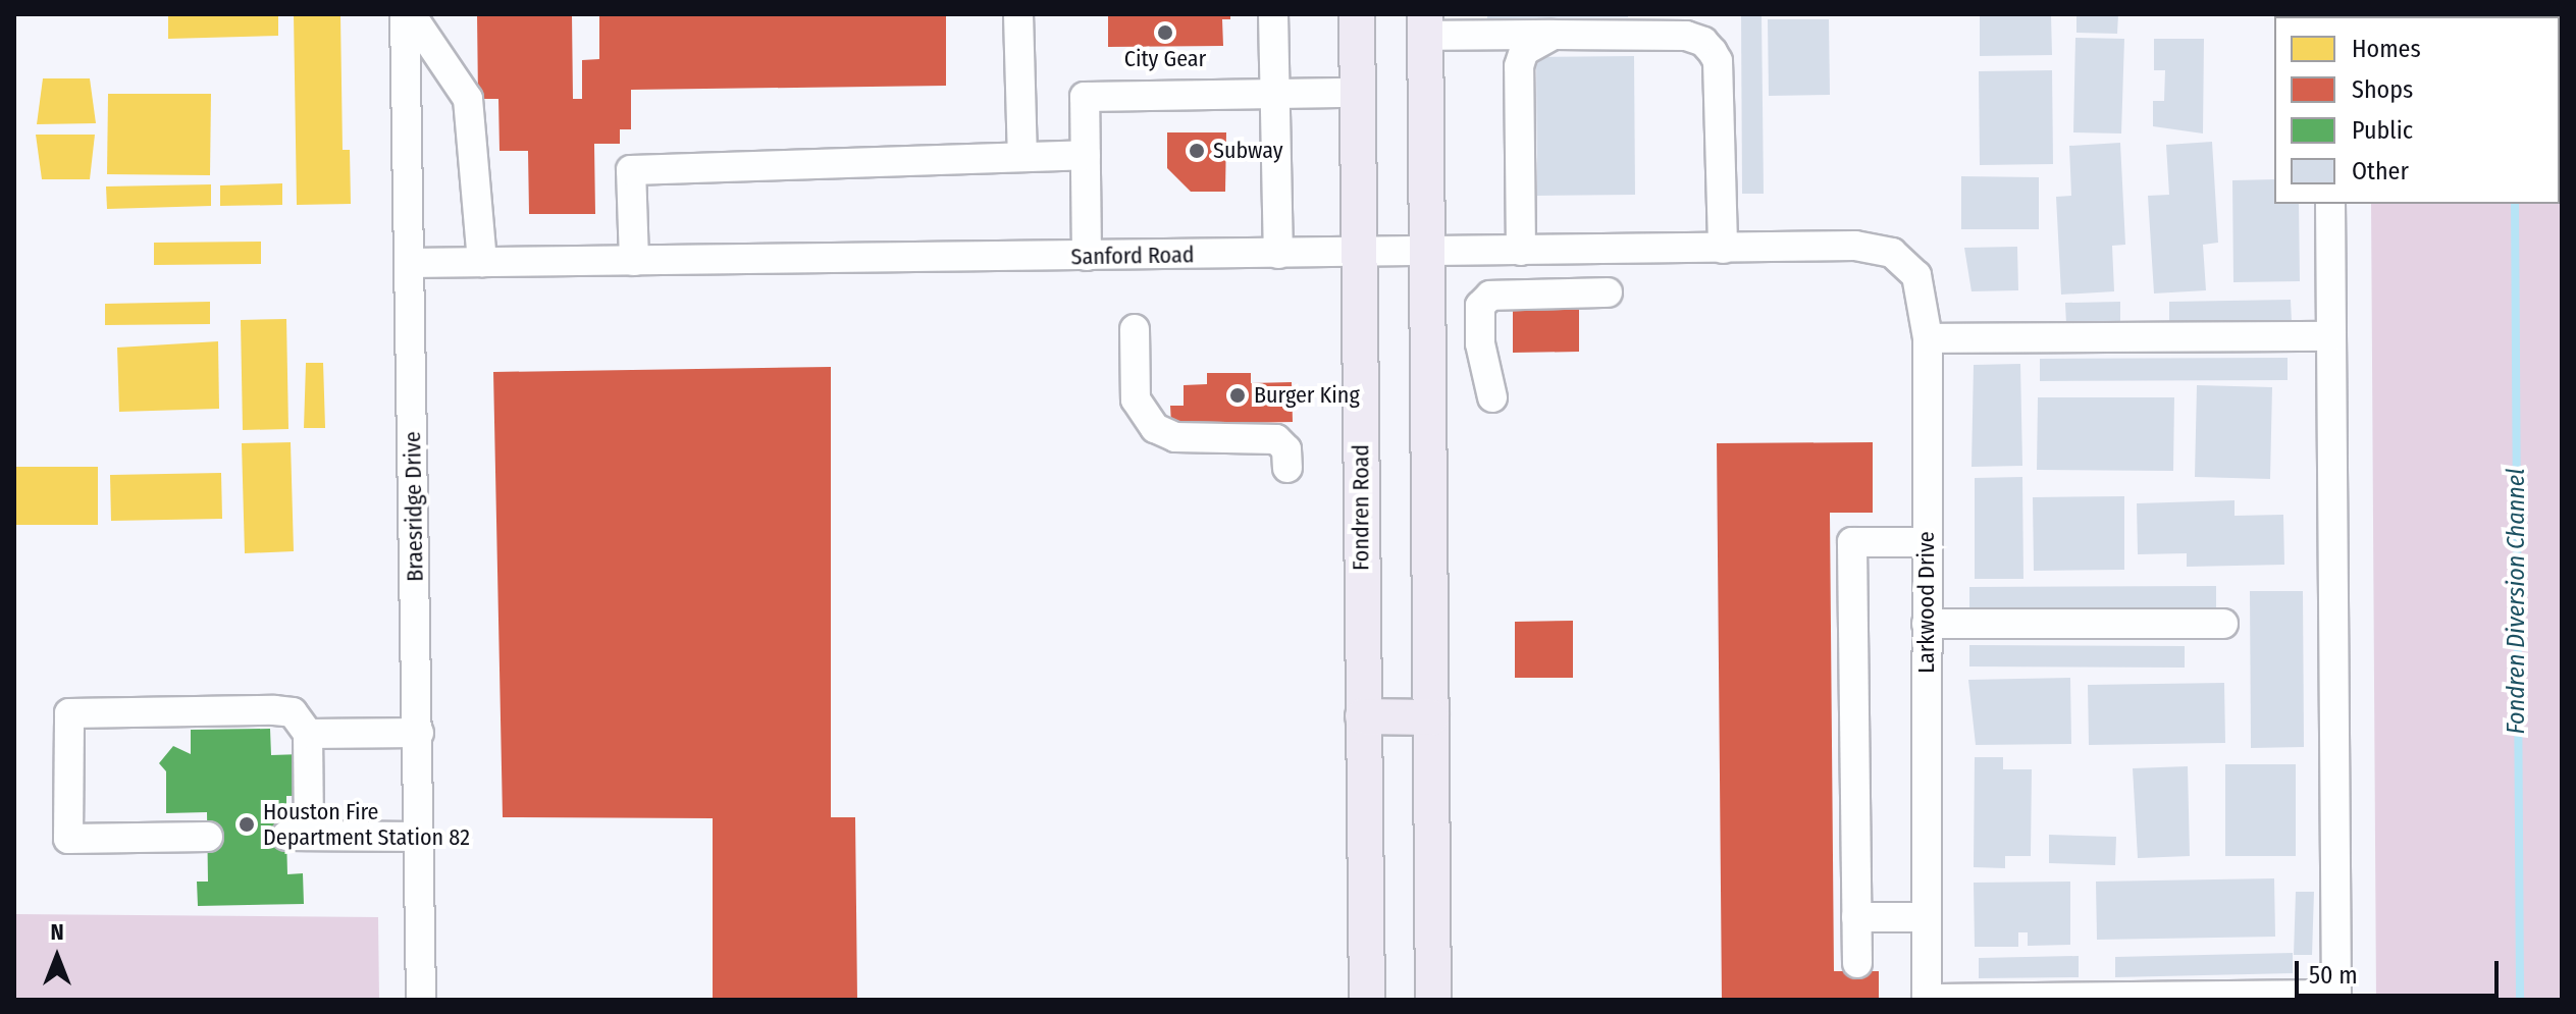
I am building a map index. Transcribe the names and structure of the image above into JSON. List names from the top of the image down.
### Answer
{
  "streets": {
    "main road": ["Fondren Road"],
    "street": ["Sanford Road", "Braesridge Drive", "Larkwood Drive"]
  },
  "crossings": [
    ["Sanford Road", "Braesridge Drive"],
    ["Sanford Road", "Fondren Road"],
    ["Sanford Road", "Larkwood Drive"]
  ],
  "water": ["Fondren Diversion Channel"],
  "places": [
    "City Gear",
    "Subway",
    "Burger King",
    "Houston Fire Department Station 82"
  ],
  "legend": [
    "Homes",
    "Shops",
    "Public",
    "Other"
  ],
  "scale_bar": "50 m",
  "north": "top"
}
